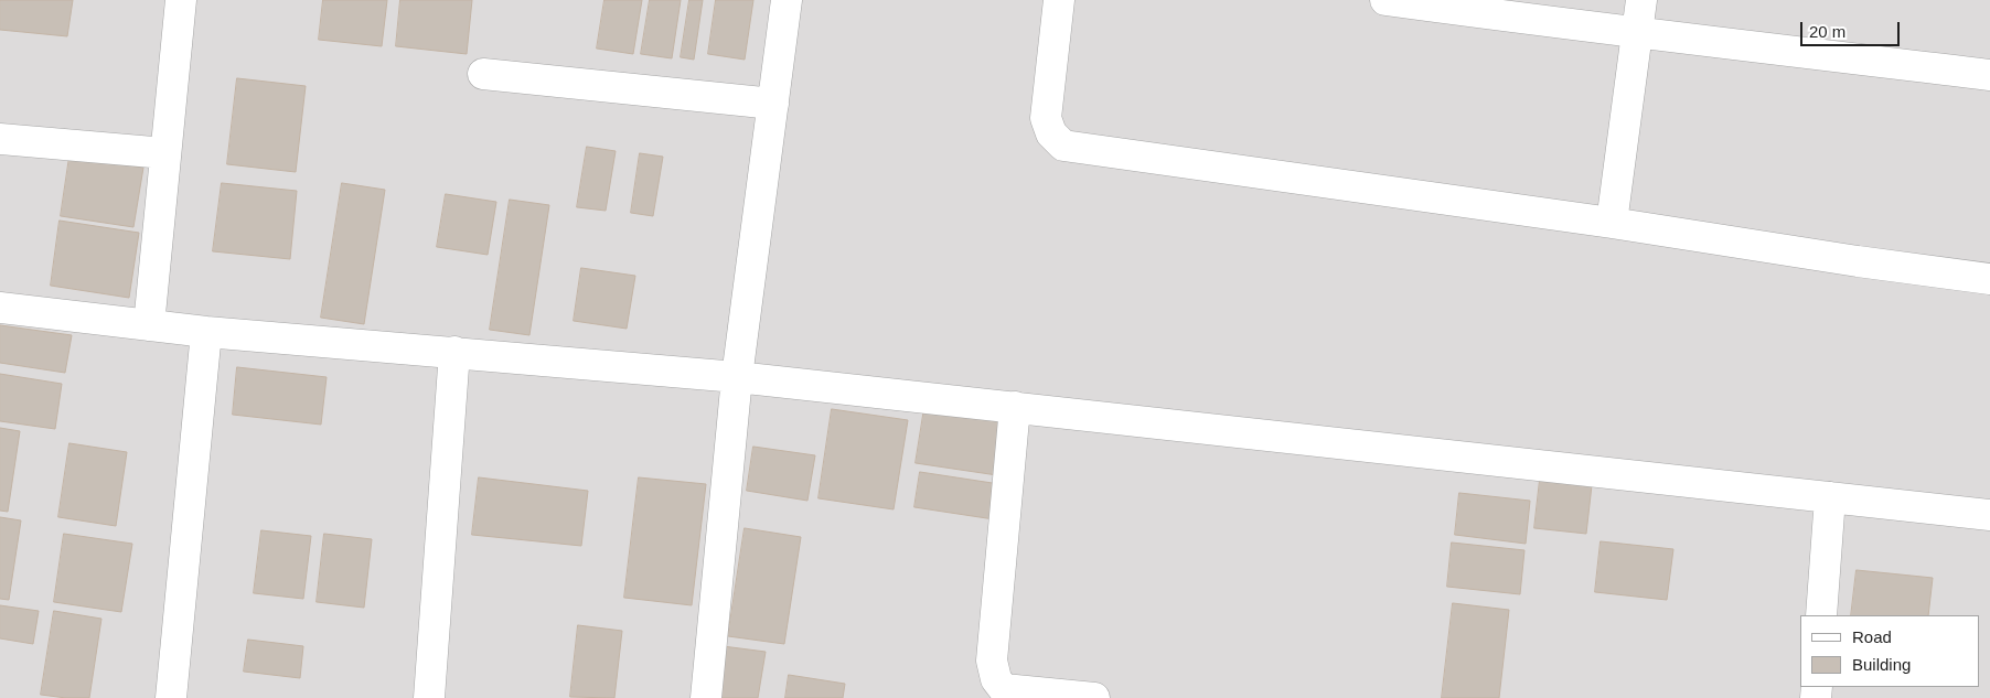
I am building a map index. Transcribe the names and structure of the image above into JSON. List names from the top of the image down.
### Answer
{
  "legend": ["Road", "Building"],
  "scale_bar": "20 m"
}
